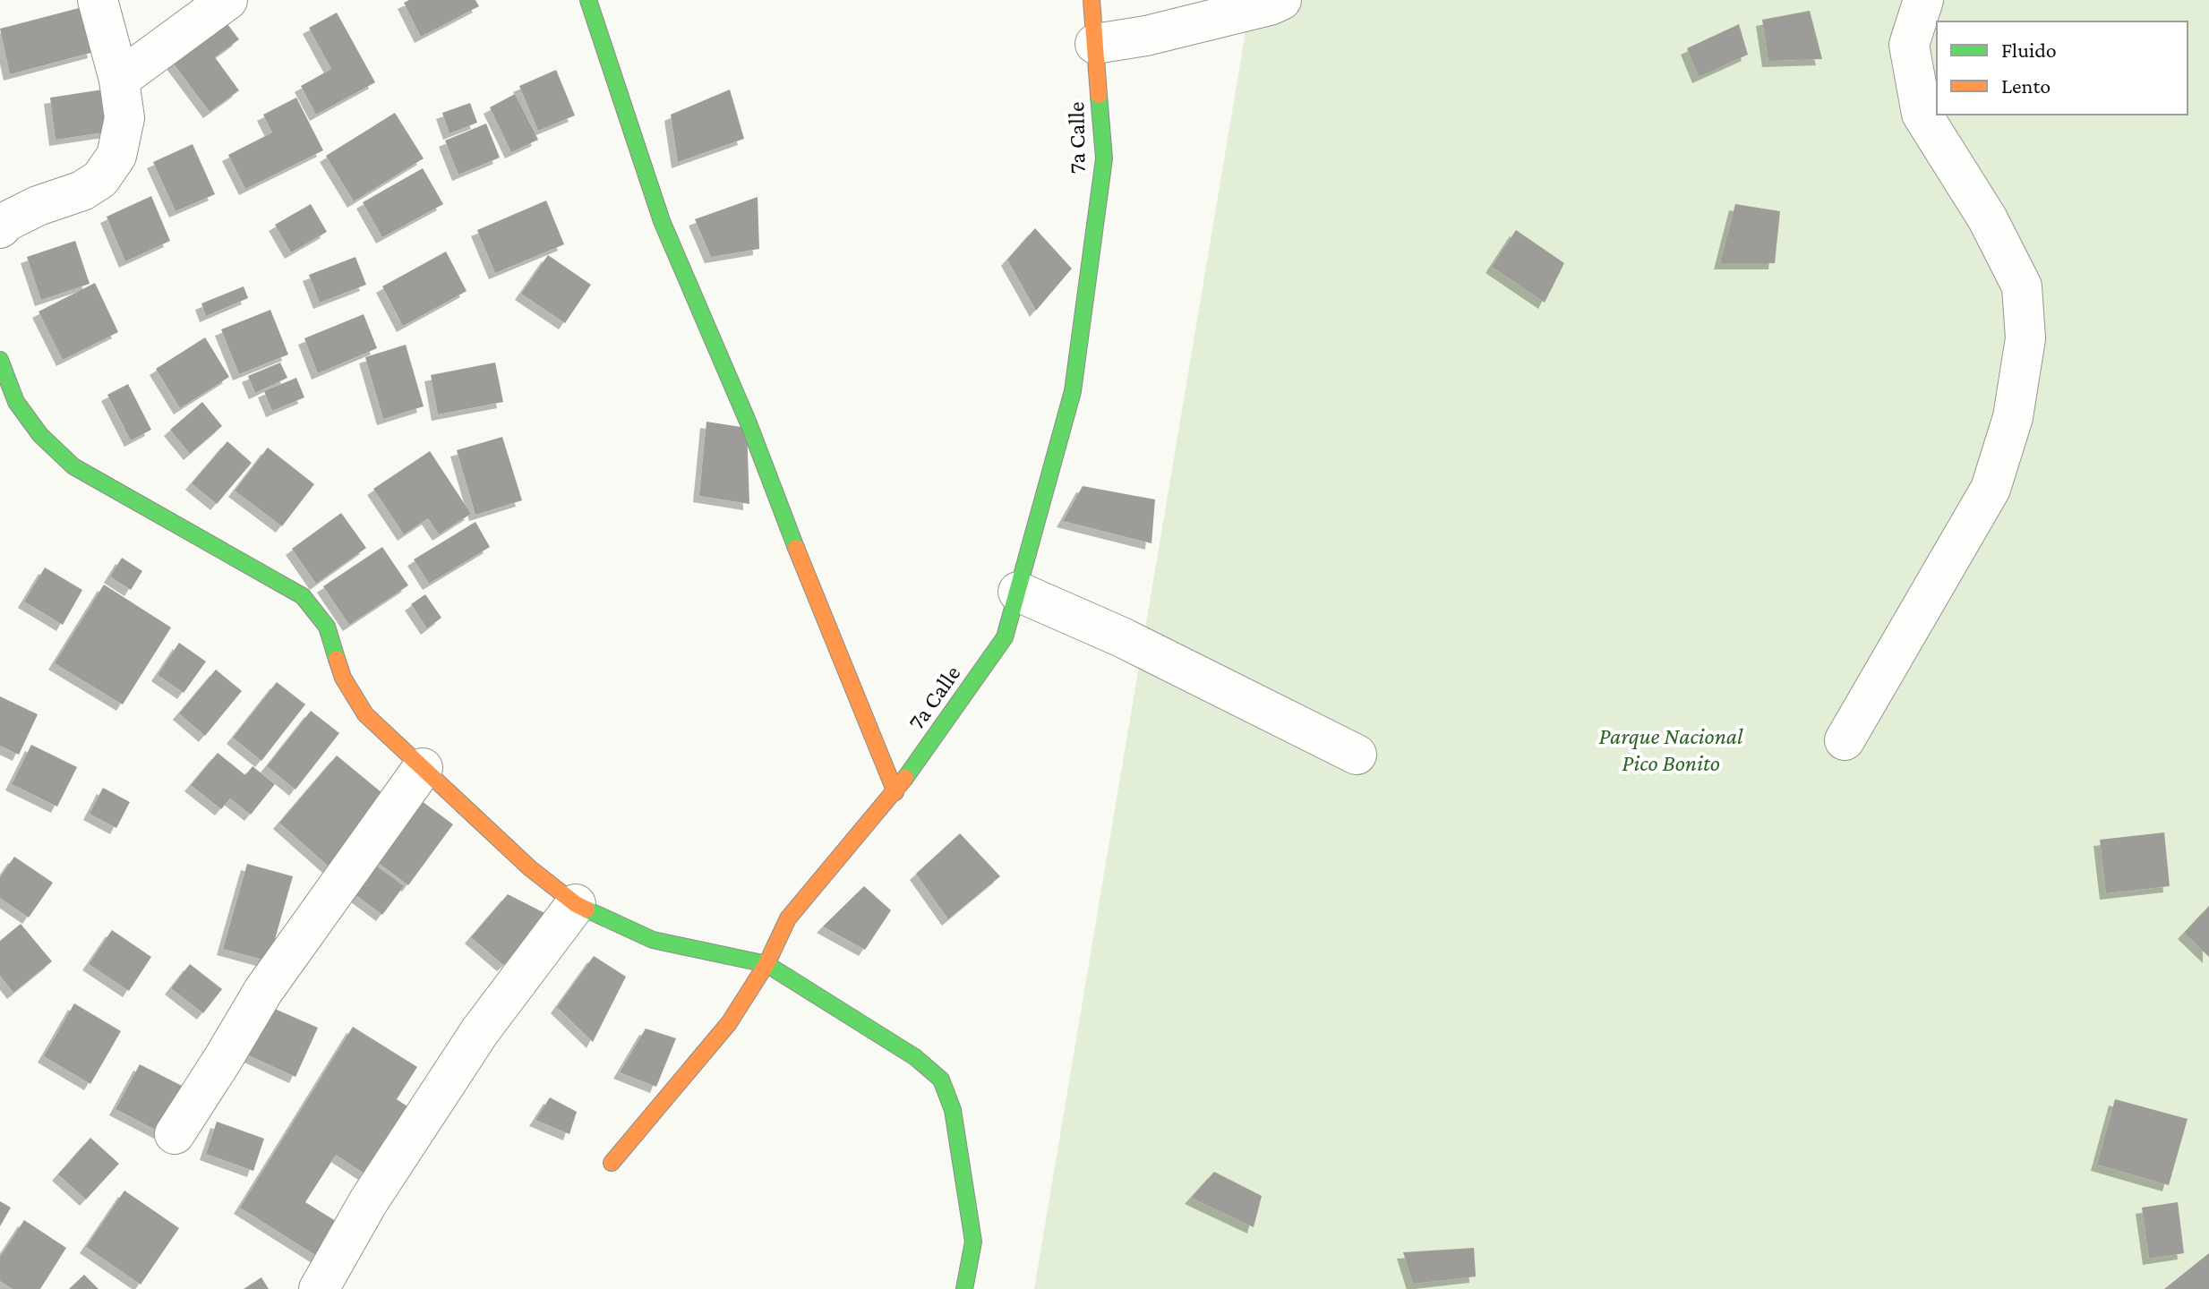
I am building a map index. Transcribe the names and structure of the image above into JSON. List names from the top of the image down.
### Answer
{
  "streets": {
    "street": ["7a Calle"]
  },
  "parks": ["Parque Nacional Pico Bonito"],
  "legend": ["Fluido", "Lento"]
}
